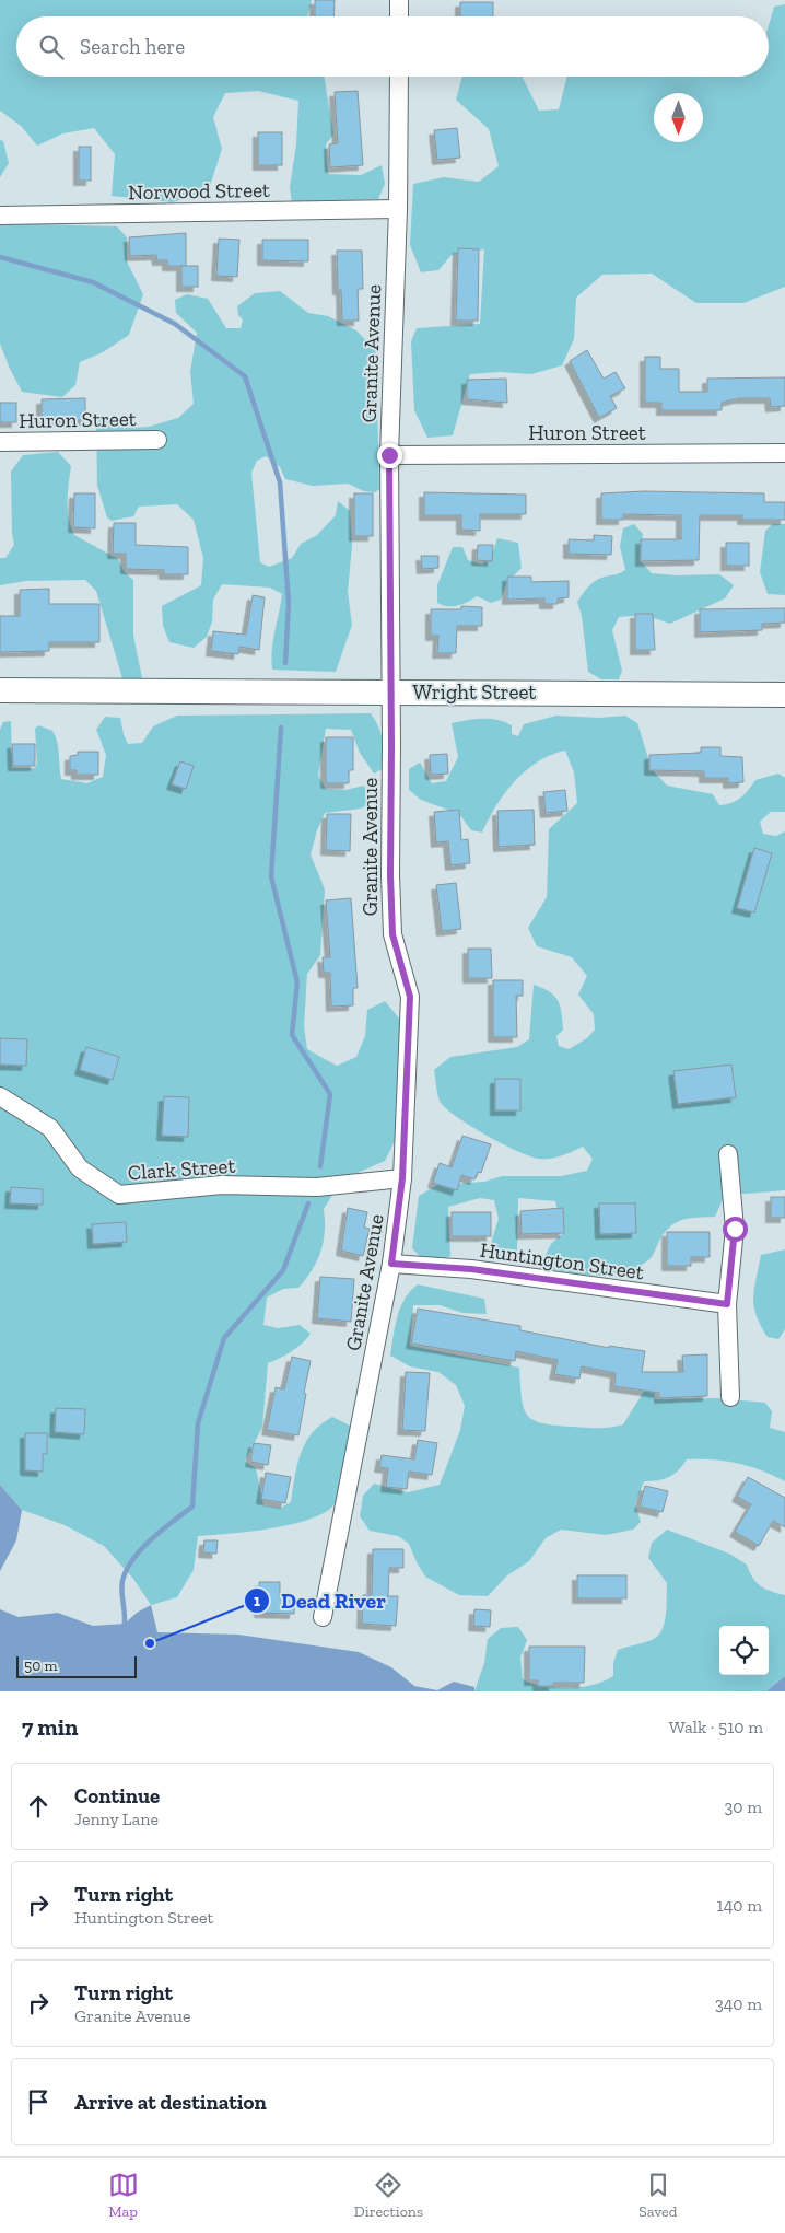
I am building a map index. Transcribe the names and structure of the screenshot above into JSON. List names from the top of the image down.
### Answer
{
  "streets": {
    "main road": ["Wright Street"],
    "street": [
      "Norwood Street",
      "Granite Avenue",
      "Huron Street",
      "Clark Street",
      "Huntington Street"
    ]
  },
  "crossings": [
    ["Norwood Street", "Granite Avenue"],
    ["Granite Avenue", "Huron Street"],
    ["Granite Avenue", "Wright Street"],
    ["Granite Avenue", "Clark Street"],
    ["Granite Avenue", "Huntington Street"]
  ],
  "places": ["Dead River"],
  "scale_bar": "50 m",
  "north": "bottom",
  "page": {
    "search": "Search here",
    "scale": "50 m",
    "heading": ["7 min", "Walk · 510 m"],
    "list": [
      ["Continue", "Jenny Lane", "30 m"],
      ["Turn right", "Huntington Street", "140 m"],
      ["Turn right", "Granite Avenue", "340 m"],
      "Arrive at destination"
    ],
    "nav": ["Map", "Directions", "Saved"]
  }
}
